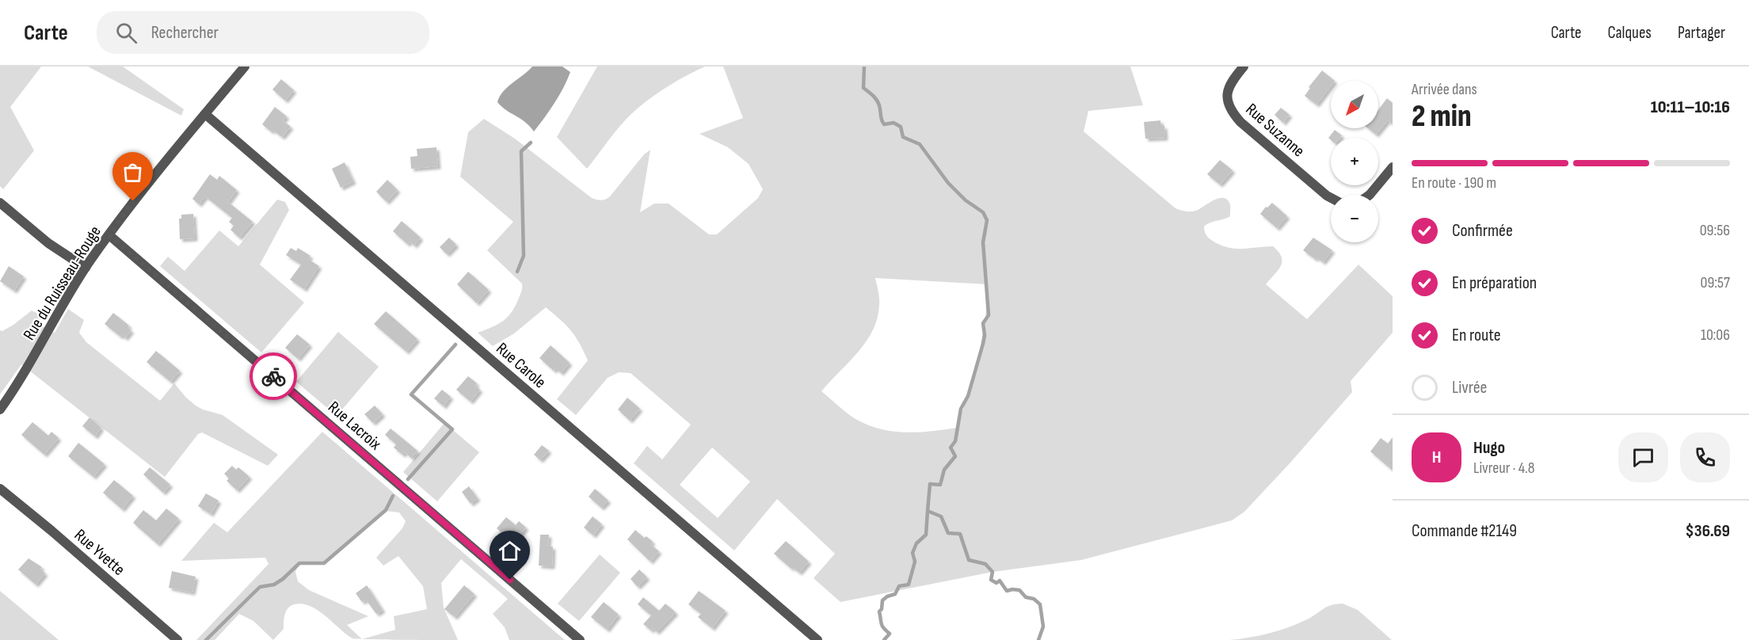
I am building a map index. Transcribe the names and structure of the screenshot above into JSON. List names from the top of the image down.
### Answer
{
  "streets": {
    "street": [
      "Rue Suzanne",
      "Rue du Ruisseau-Rouge",
      "Rue Carole",
      "Rue Lacroix",
      "Rue Yvette"
    ]
  },
  "crossings": [
    ["Rue du Ruisseau-Rouge", "Rue Carole"],
    ["Rue du Ruisseau-Rouge", "Rue Lacroix"]
  ],
  "north": "bottom left",
  "page": {
    "header": "Carte",
    "search": "Rechercher",
    "nav": ["Carte", "Calques", "Partager"],
    "heading": ["2 min", "Arrivée dans", "10:11–10:16"],
    "panel": [
      "Hugo",
      "Livreur · 4.8",
      "Commande #2149",
      "$36.69"
    ],
    "map_buttons": ["+", "−"],
    "bar": "En route · 190 m",
    "list": [
      ["Confirmée", "09:56"],
      ["En préparation", "09:57"],
      ["En route", "10:06"],
      "Livrée"
    ],
    "round": "H"
  }
}
